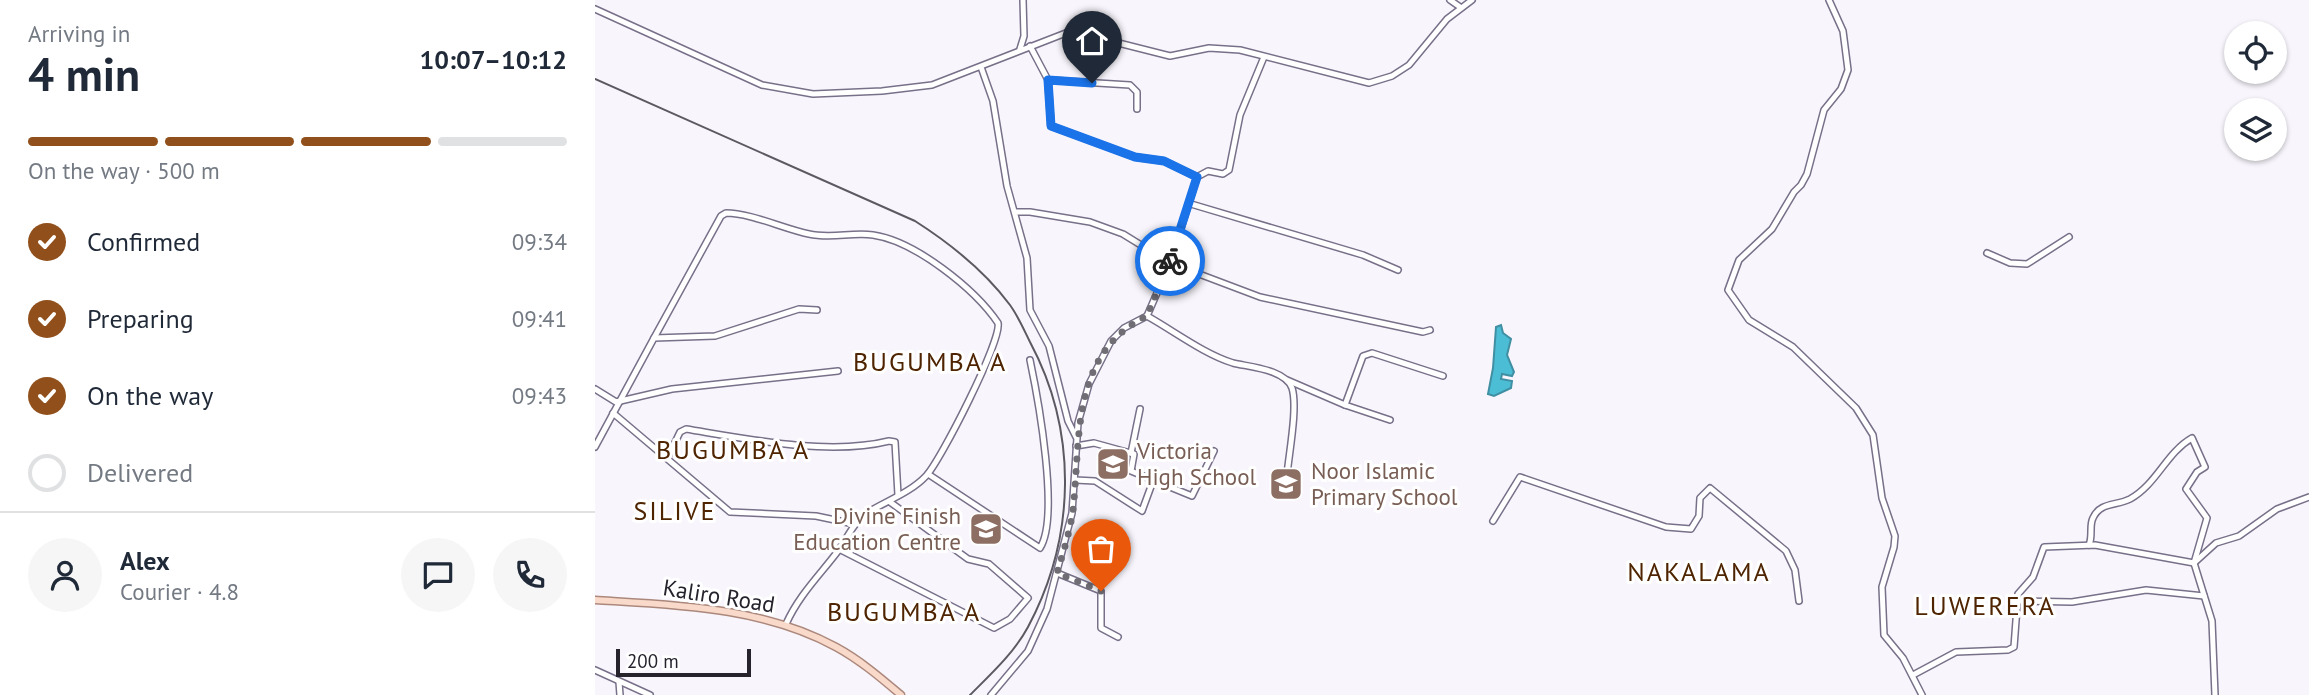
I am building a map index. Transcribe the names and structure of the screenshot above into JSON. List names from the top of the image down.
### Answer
{
  "streets": {
    "main road": ["Kaliro Road"]
  },
  "districts": [
    "BUGUMBA A",
    "BUGUMBA A",
    "SILIVE",
    "NAKALAMA",
    "LUWERERA",
    "BUGUMBA A"
  ],
  "places": {
    "school or university": ["Victoria High School", "Noor Islamic Primary School", "Divine Finish Education Centre"]
  },
  "scale_bar": "200 m",
  "page": {
    "heading": ["4 min", "Arriving in", "10:07–10:12"],
    "panel": ["Alex", "Courier · 4.8"],
    "bar": "On the way · 500 m",
    "list": [
      ["Confirmed", "09:34"],
      ["Preparing", "09:41"],
      ["On the way", "09:43"],
      "Delivered"
    ],
    "scale": "200 m"
  }
}
